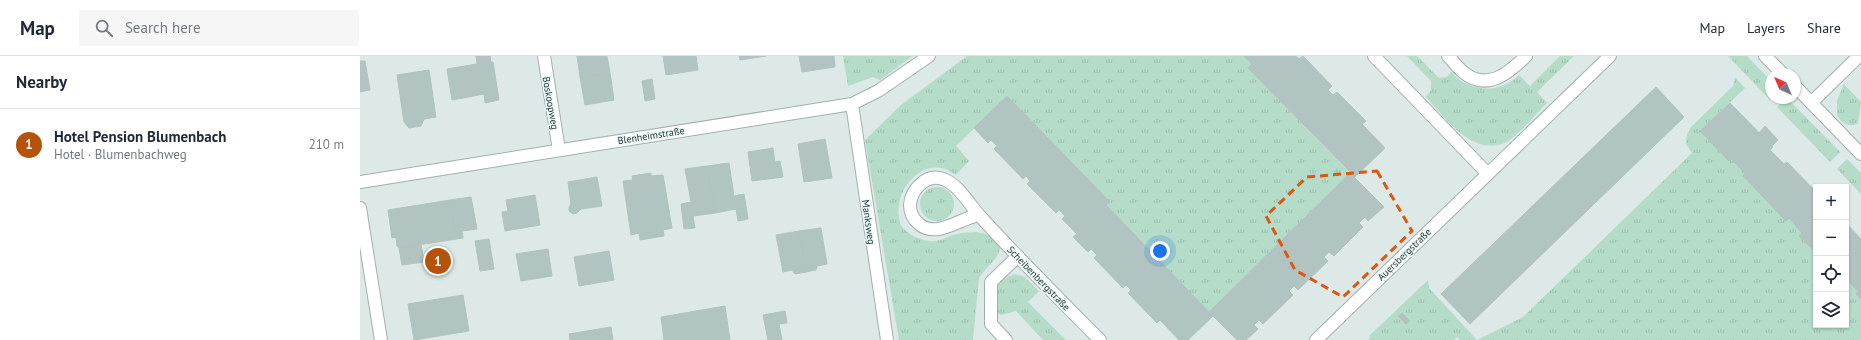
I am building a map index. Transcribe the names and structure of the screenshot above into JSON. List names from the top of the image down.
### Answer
{
  "streets": {
    "street": [
      "Boskoopweg",
      "Blenheimstraße",
      "Manksweg",
      "Auersbergstraße",
      "Scheibenbergstraße"
    ]
  },
  "crossings": [
    ["Boskoopweg", "Blenheimstraße"],
    ["Blenheimstraße", "Manksweg"]
  ],
  "north": "top left",
  "page": {
    "header": "Map",
    "search": "Search here",
    "nav": ["Map", "Layers", "Share"],
    "heading": "Nearby",
    "list": [
      {
        "mark": "1",
        "name": "Hotel Pension Blumenbach",
        "note": "Hotel · Blumenbachweg",
        "value": "210 m"
      }
    ],
    "map_buttons": ["+", "−"],
    "pins": "1"
  }
}
